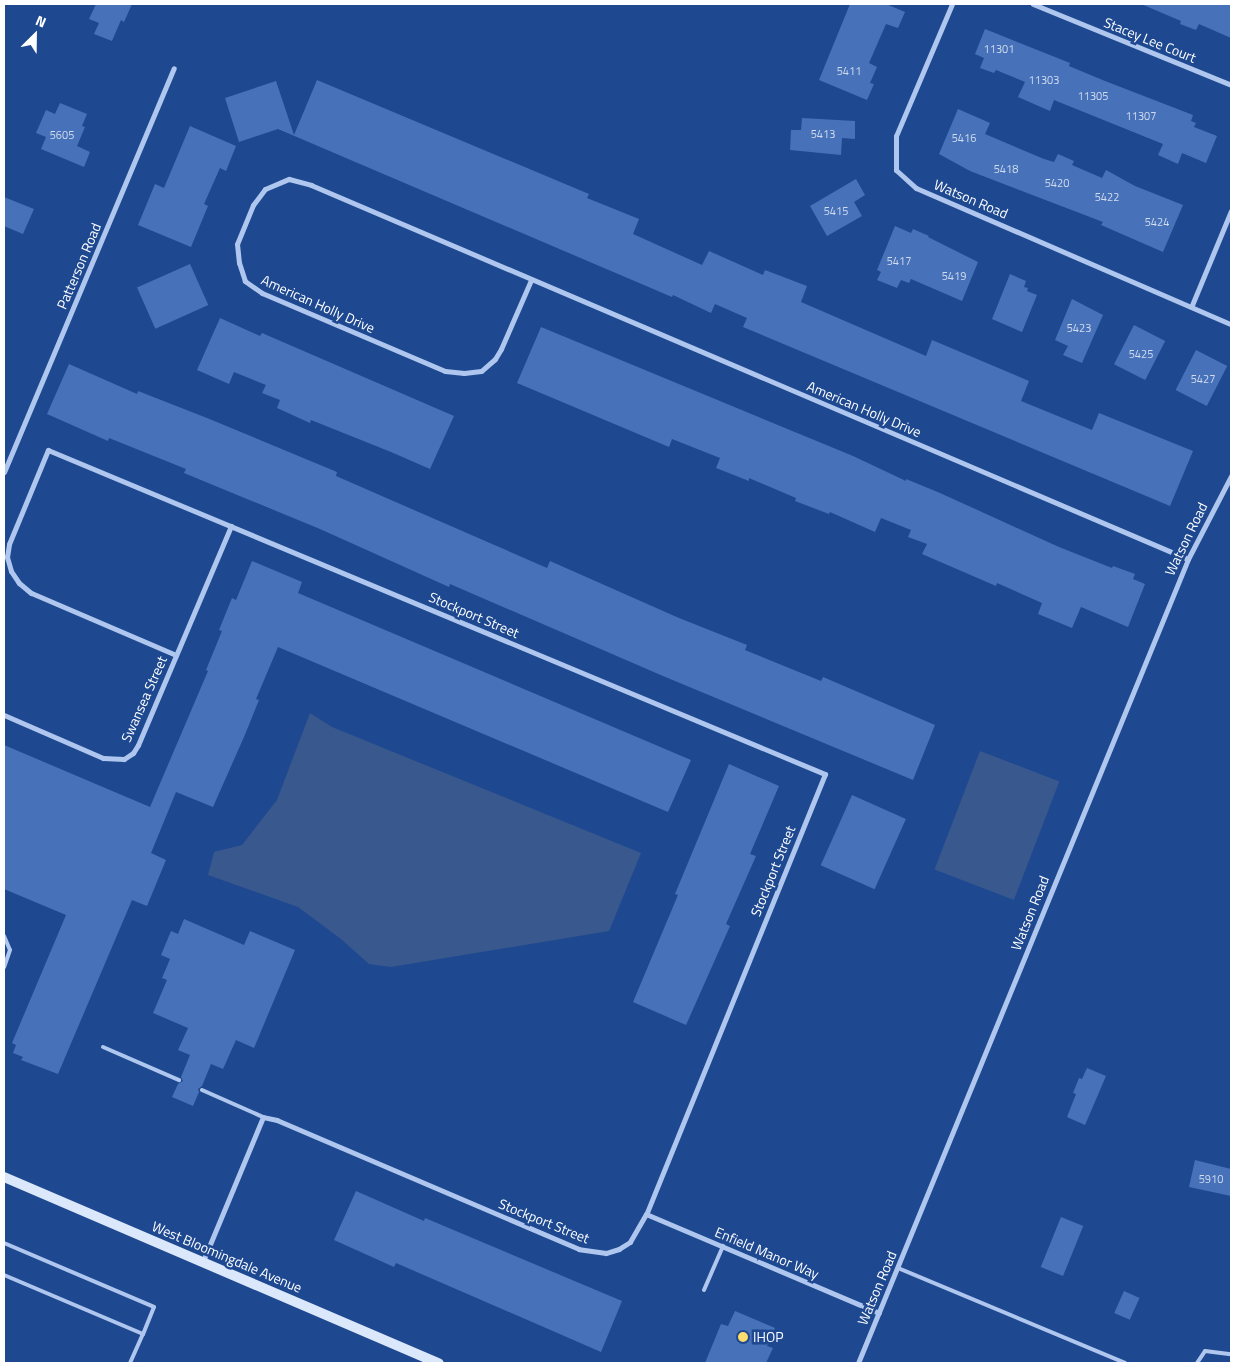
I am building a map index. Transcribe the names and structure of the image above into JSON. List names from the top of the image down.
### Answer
{
  "streets": {
    "main road": ["West Bloomingdale Avenue"],
    "street": [
      "Stacey Lee Court",
      "Watson Road",
      "Patterson Road",
      "American Holly Drive",
      "Stockport Street",
      "Swansea Street",
      "Enfield Manor Way"
    ]
  },
  "crossings": [
    ["Watson Road", "American Holly Drive"],
    ["Watson Road", "Enfield Manor Way"],
    ["Stockport Street", "Swansea Street"],
    ["Stockport Street", "Enfield Manor Way"]
  ],
  "places": ["IHOP"],
  "house_numbers": [
    "11301",
    "5411",
    "11303",
    "11305",
    "11307",
    "5413",
    "5605",
    "5416",
    "5418",
    "5420",
    "5422",
    "5415",
    "5424",
    "5417",
    "5419",
    "5423",
    "5425",
    "5427",
    "5910"
  ],
  "north": "top right"
}
